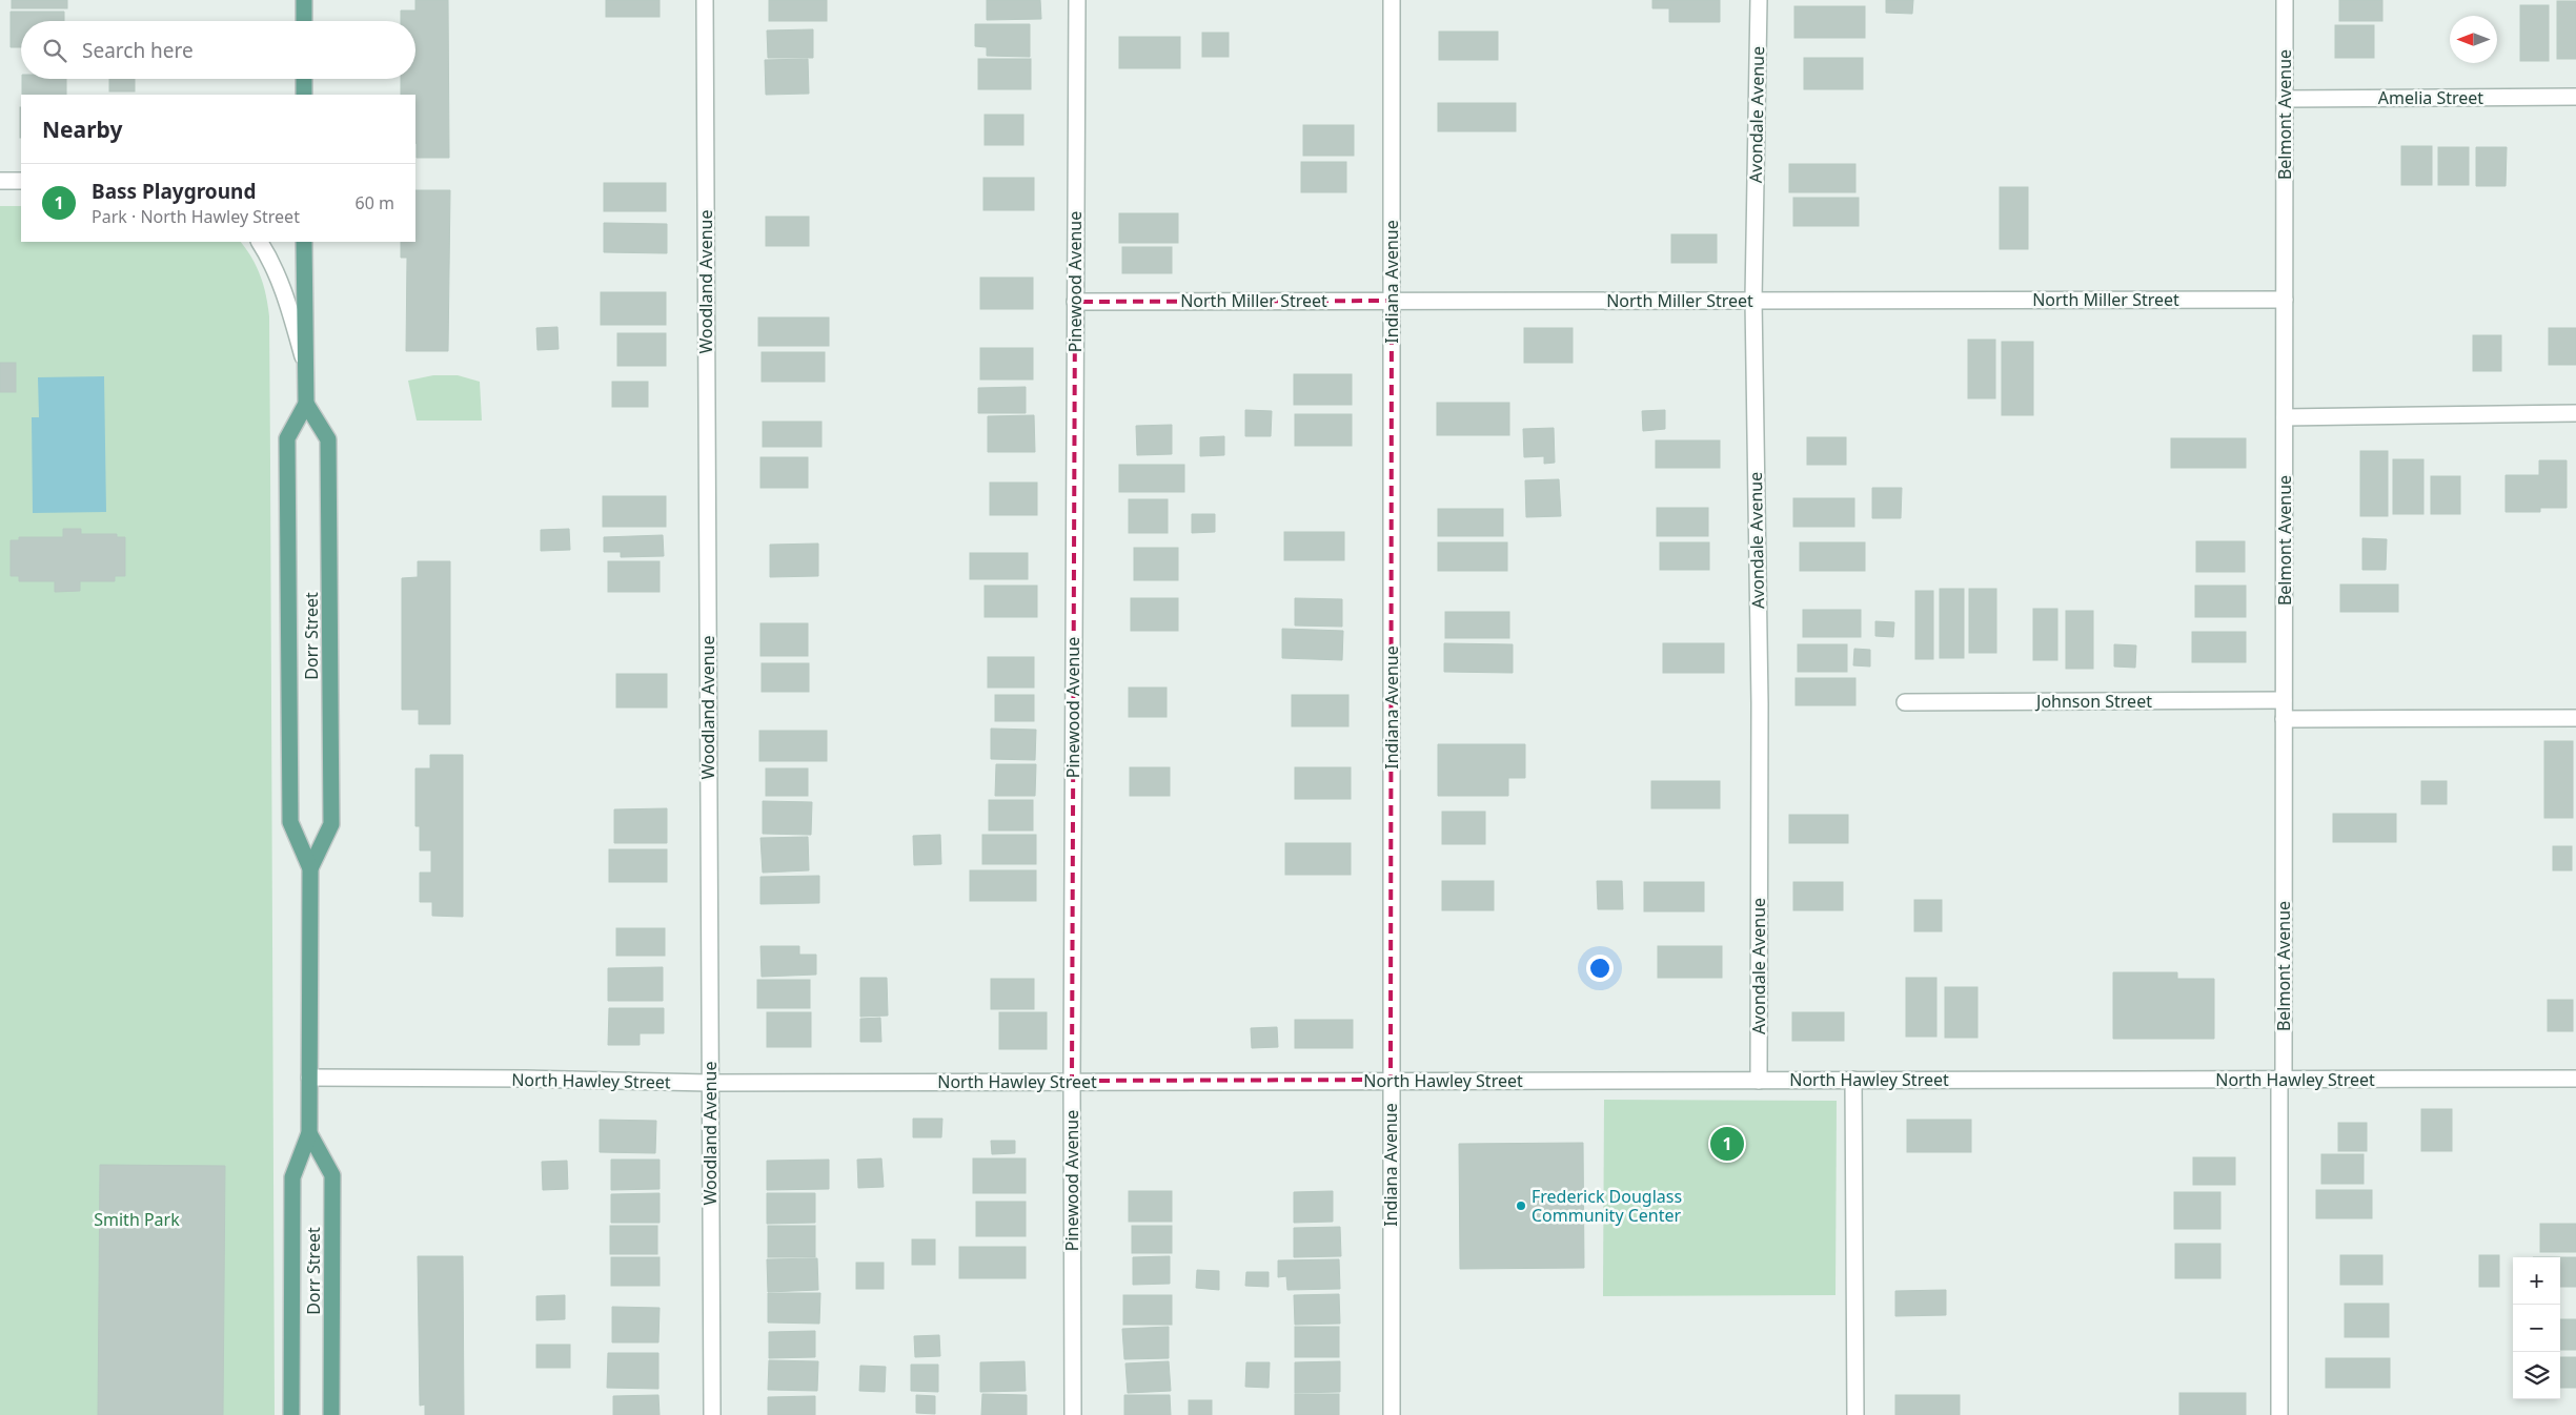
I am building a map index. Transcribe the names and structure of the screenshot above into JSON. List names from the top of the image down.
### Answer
{
  "streets": {
    "main road": ["Dorr Street"],
    "street": [
      "Amelia Street",
      "Avondale Avenue",
      "Belmont Avenue",
      "Woodland Avenue",
      "Pinewood Avenue",
      "Indiana Avenue",
      "North Miller Street",
      "Johnson Street",
      "North Hawley Street"
    ]
  },
  "crossings": [
    ["Amelia Street", "Belmont Avenue"],
    ["Avondale Avenue", "North Miller Street"],
    ["Avondale Avenue", "North Hawley Street"],
    ["Belmont Avenue", "North Miller Street"],
    ["Belmont Avenue", "Johnson Street"],
    ["Belmont Avenue", "North Hawley Street"],
    ["Woodland Avenue", "North Hawley Street"],
    ["Pinewood Avenue", "North Miller Street"],
    ["Pinewood Avenue", "North Hawley Street"],
    ["Indiana Avenue", "North Miller Street"],
    ["Indiana Avenue", "North Hawley Street"],
    ["Dorr Street", "North Hawley Street"]
  ],
  "parks": ["Smith Park"],
  "places": ["Frederick Douglass Community Center"],
  "north": "left",
  "page": {
    "search": "Search here",
    "heading": "Nearby",
    "list": [
      {
        "mark": "1",
        "name": "Bass Playground",
        "note": "Park · North Hawley Street",
        "value": "60 m"
      }
    ],
    "pins": "1",
    "map_buttons": ["+", "−"]
  }
}
